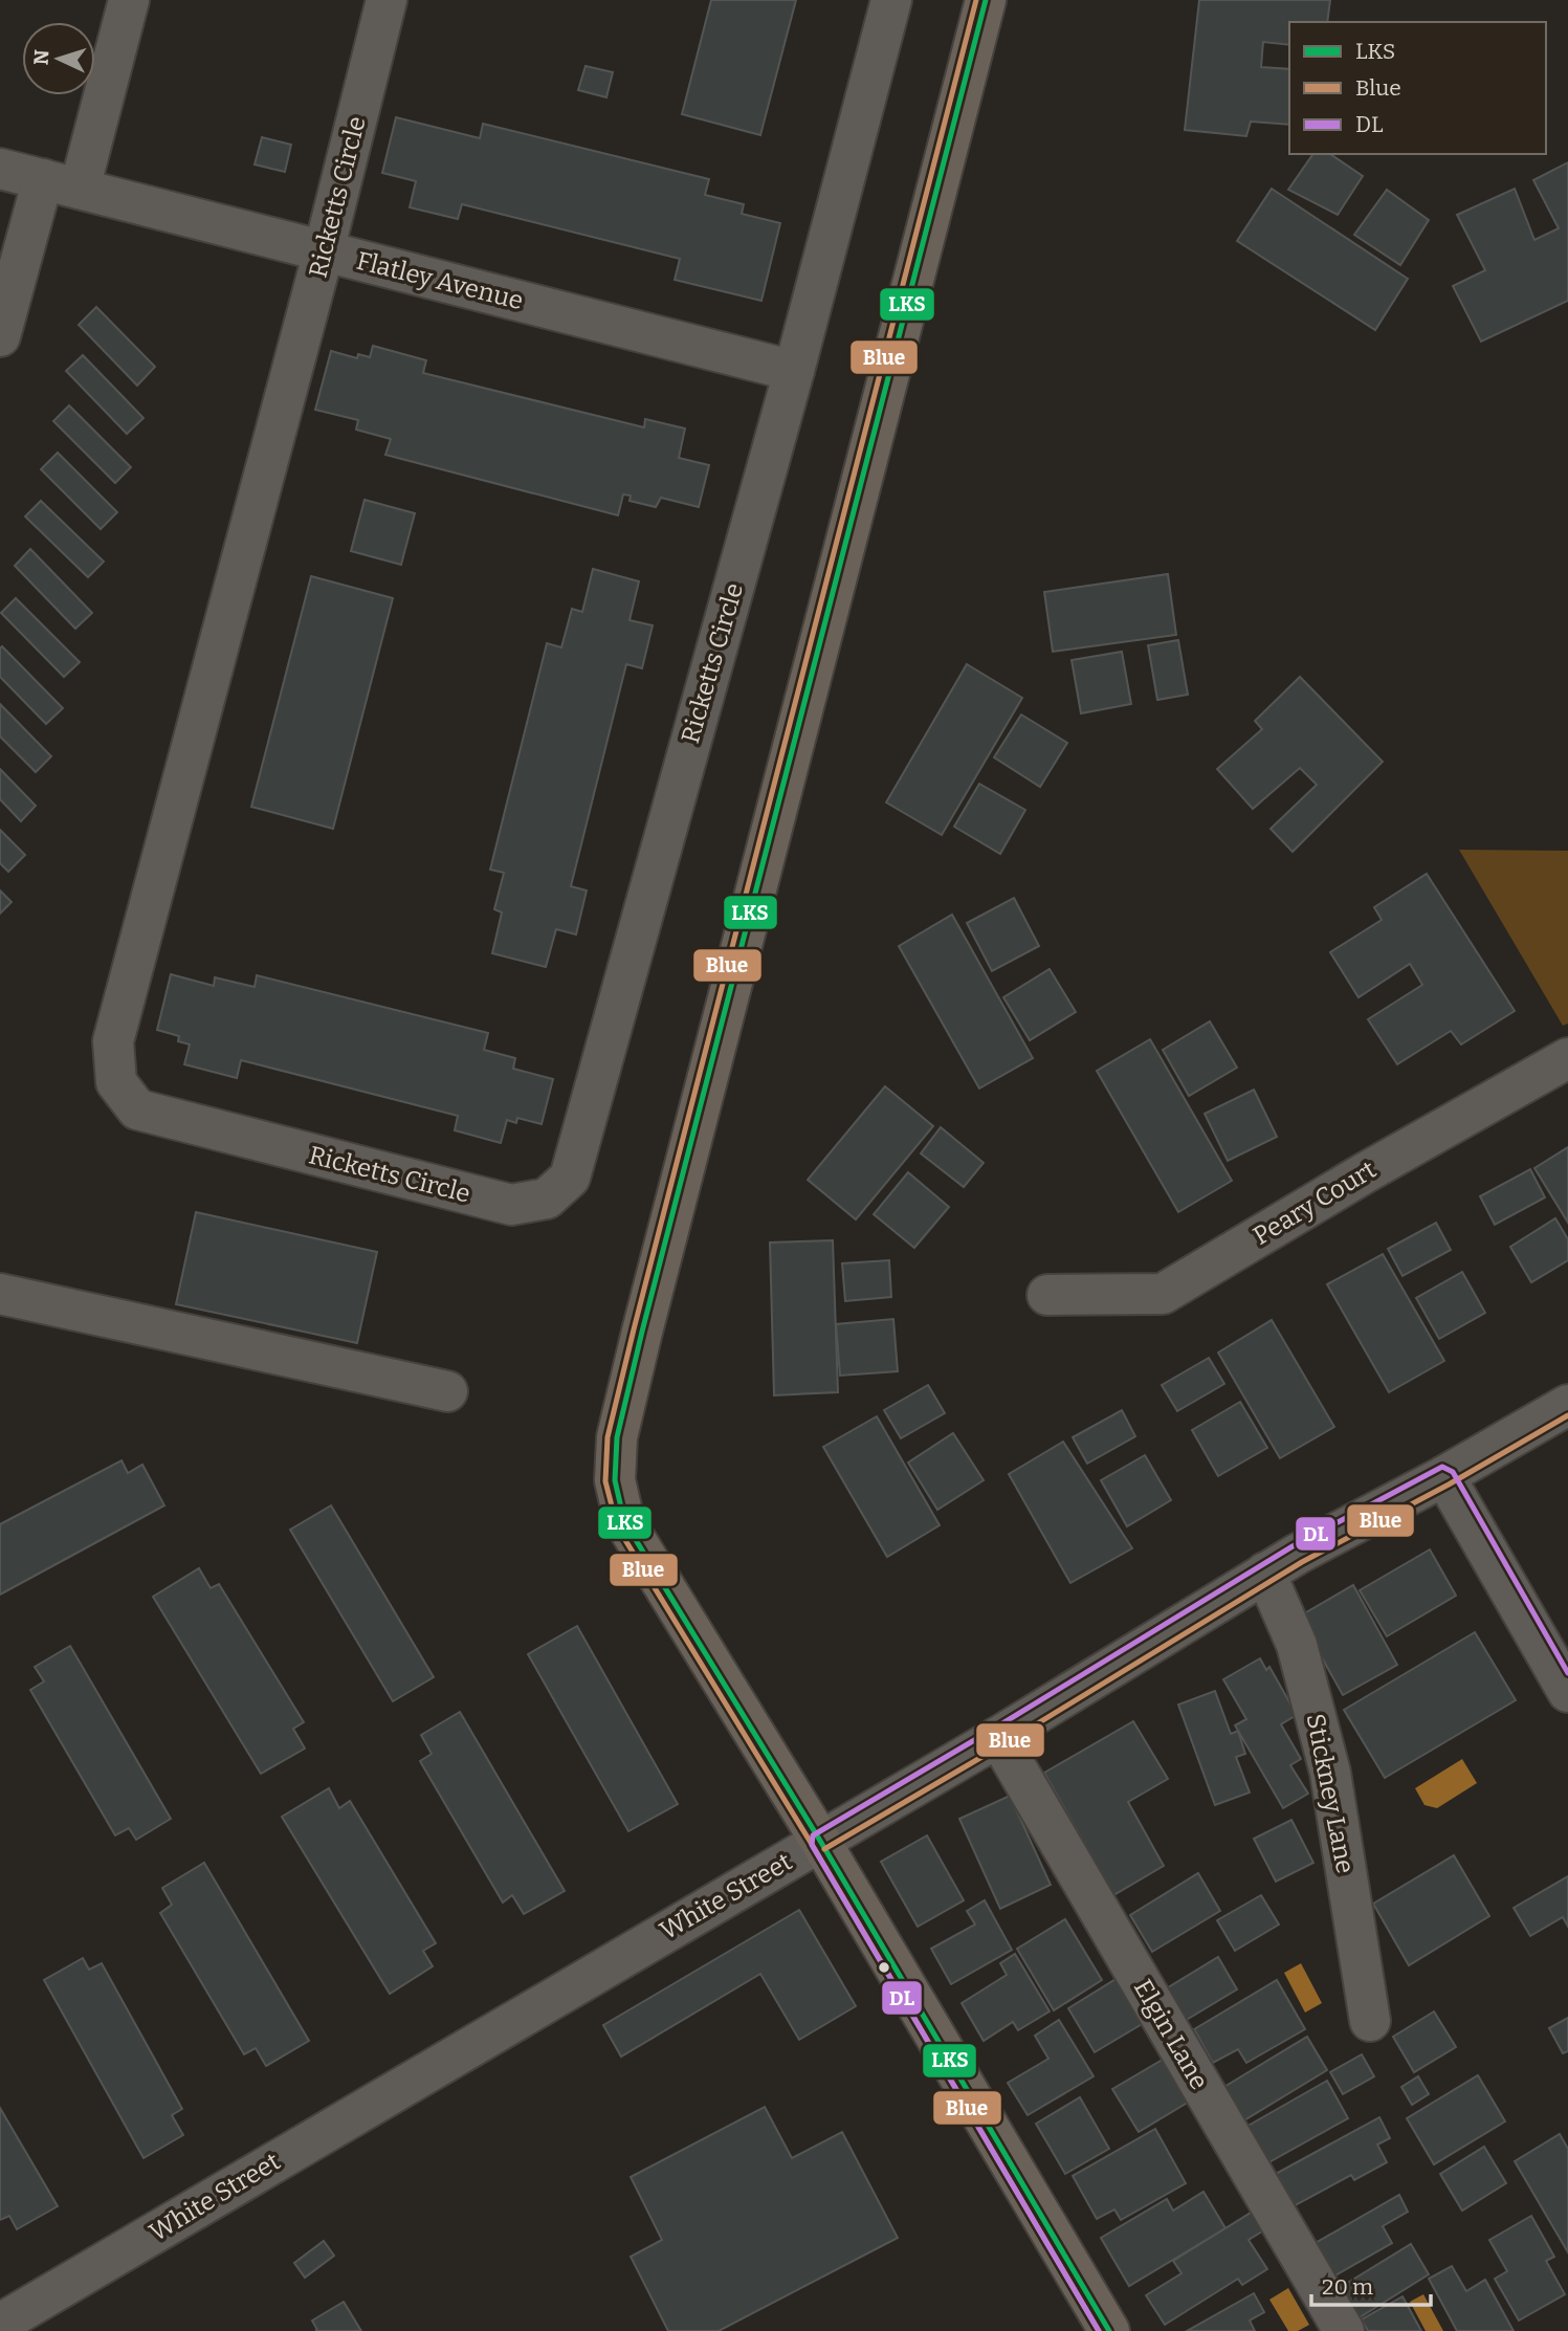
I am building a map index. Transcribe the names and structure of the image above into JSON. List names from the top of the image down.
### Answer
{
  "streets": {
    "street": [
      "Ricketts Circle",
      "Flatley Avenue",
      "Peary Court",
      "Stickney Lane",
      "White Street",
      "Elgin Lane"
    ]
  },
  "crossings": [
    ["Ricketts Circle", "Flatley Avenue"],
    ["Stickney Lane", "White Street"],
    ["White Street", "Elgin Lane"]
  ],
  "lines": ["transit line LKS", "transit line Blue", "transit line DL"],
  "legend": ["LKS", "Blue", "DL"],
  "scale_bar": "20 m",
  "north": "left"
}
